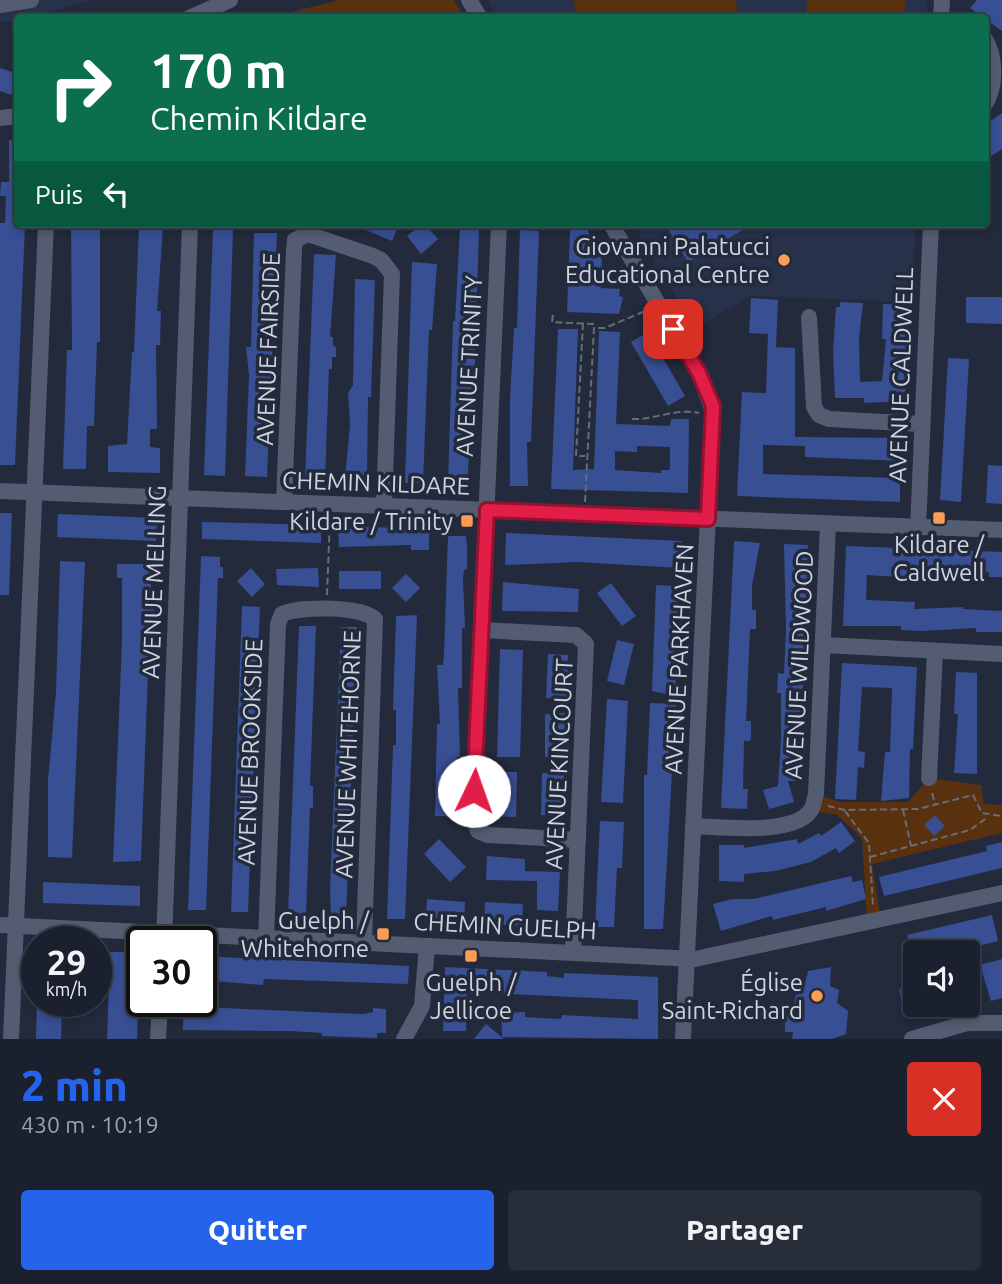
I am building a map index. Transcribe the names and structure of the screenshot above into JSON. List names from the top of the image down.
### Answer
{
  "streets": {
    "street": [
      "AVENUE FAIRSIDE",
      "AVENUE TRINITY",
      "AVENUE CALDWELL",
      "CHEMIN KILDARE",
      "AVENUE MELLING",
      "AVENUE PARKHAVEN",
      "AVENUE WILDWOOD",
      "AVENUE BROOKSIDE",
      "AVENUE WHITEHORNE",
      "AVENUE KINCOURT",
      "CHEMIN GUELPH"
    ]
  },
  "crossings": [
    ["AVENUE FAIRSIDE", "CHEMIN KILDARE"],
    ["AVENUE TRINITY", "CHEMIN KILDARE"],
    ["AVENUE TRINITY", "AVENUE KINCOURT"],
    ["AVENUE CALDWELL", "CHEMIN KILDARE"],
    ["CHEMIN KILDARE", "AVENUE MELLING"],
    ["CHEMIN KILDARE", "AVENUE PARKHAVEN"],
    ["CHEMIN KILDARE", "AVENUE WILDWOOD"],
    ["AVENUE PARKHAVEN", "AVENUE WILDWOOD"],
    ["AVENUE PARKHAVEN", "CHEMIN GUELPH"],
    ["AVENUE BROOKSIDE", "AVENUE WHITEHORNE"],
    ["AVENUE BROOKSIDE", "CHEMIN GUELPH"],
    ["AVENUE WHITEHORNE", "CHEMIN GUELPH"],
    ["AVENUE KINCOURT", "CHEMIN GUELPH"]
  ],
  "places": {
    "other": ["Giovanni Palatucci Educational Centre", "Église Saint-Richard"],
    "transit": [
      "Kildare / Caldwell",
      "Kildare / Trinity",
      "Guelph / Whitehorne",
      "Guelph / Jellicoe"
    ]
  },
  "page": {
    "turn": ["170 m", "Chemin Kildare"],
    "then": "Puis",
    "speed": "29 km/h",
    "limit": "30",
    "heading": ["2 min", "430 m · 10:19"],
    "buttons": ["Quitter", "Partager"]
  }
}
